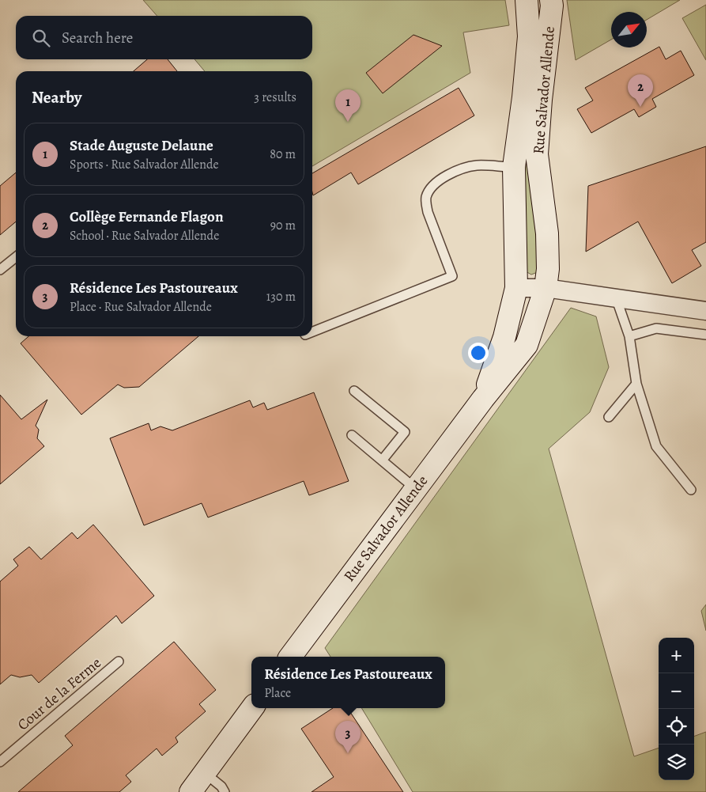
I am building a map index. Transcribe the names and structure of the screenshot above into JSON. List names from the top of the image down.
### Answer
{
  "streets": {
    "street": ["Rue Salvador Allende"],
    "lane": ["Cour de la Ferme"]
  },
  "north": "top right",
  "page": {
    "search": "Search here",
    "heading": ["Nearby", "3 results"],
    "pins": ["2", "1", "3"],
    "list": [
      {
        "mark": "1",
        "name": "Stade Auguste Delaune",
        "note": "Sports · Rue Salvador Allende",
        "value": "80 m"
      },
      {
        "mark": "2",
        "name": "Collège Fernande Flagon",
        "note": "School · Rue Salvador Allende",
        "value": "90 m"
      },
      {
        "mark": "3",
        "name": "Résidence Les Pastoureaux",
        "note": "Place · Rue Salvador Allende",
        "value": "130 m"
      }
    ],
    "map_buttons": ["+", "−"],
    "popup": ["Résidence Les Pastoureaux", "Place"]
  }
}
